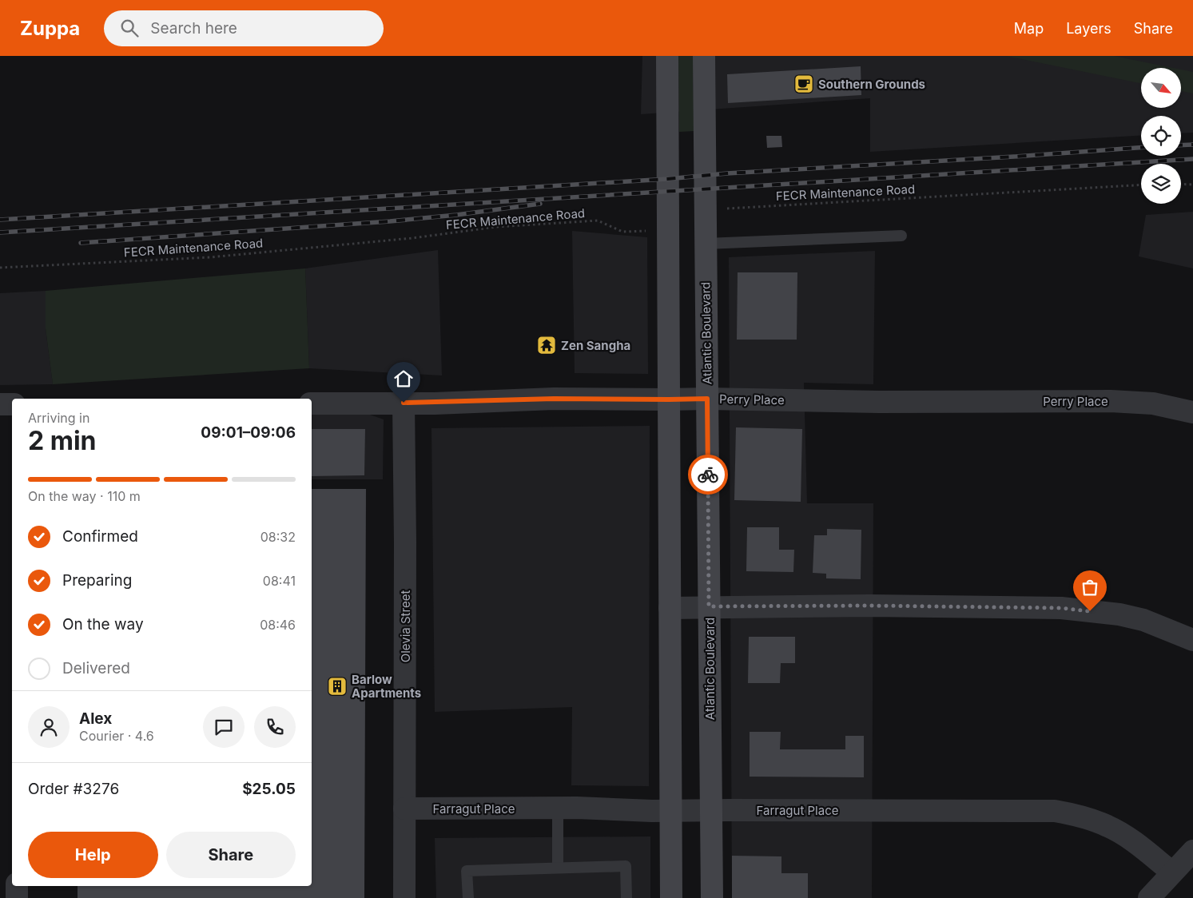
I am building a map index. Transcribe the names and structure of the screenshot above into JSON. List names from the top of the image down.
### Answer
{
  "streets": {
    "main road": ["Atlantic Boulevard"],
    "street": ["Perry Place", "Olevia Street", "Farragut Place"],
    "path": ["FECR Maintenance Road"]
  },
  "crossings": [
    ["FECR Maintenance Road", "Atlantic Boulevard"],
    ["Atlantic Boulevard", "Perry Place"],
    ["Atlantic Boulevard", "Farragut Place"],
    ["Perry Place", "Olevia Street"],
    ["Olevia Street", "Farragut Place"]
  ],
  "places": {
    "cafe": ["Southern Grounds"],
    "temple": ["Zen Sangha"],
    "building": ["Barlow Apartments"]
  },
  "north": "bottom right",
  "page": {
    "header": "Zuppa",
    "search": "Search here",
    "nav": ["Map", "Layers", "Share"],
    "heading": ["2 min", "Arriving in", "09:01–09:06"],
    "panel": [
      "Alex",
      "Courier · 4.6",
      "Order #3276",
      "$25.05"
    ],
    "bar": "On the way · 110 m",
    "list": [
      ["Confirmed", "08:32"],
      ["Preparing", "08:41"],
      ["On the way", "08:46"],
      "Delivered"
    ],
    "buttons": ["Help", "Share"]
  }
}
